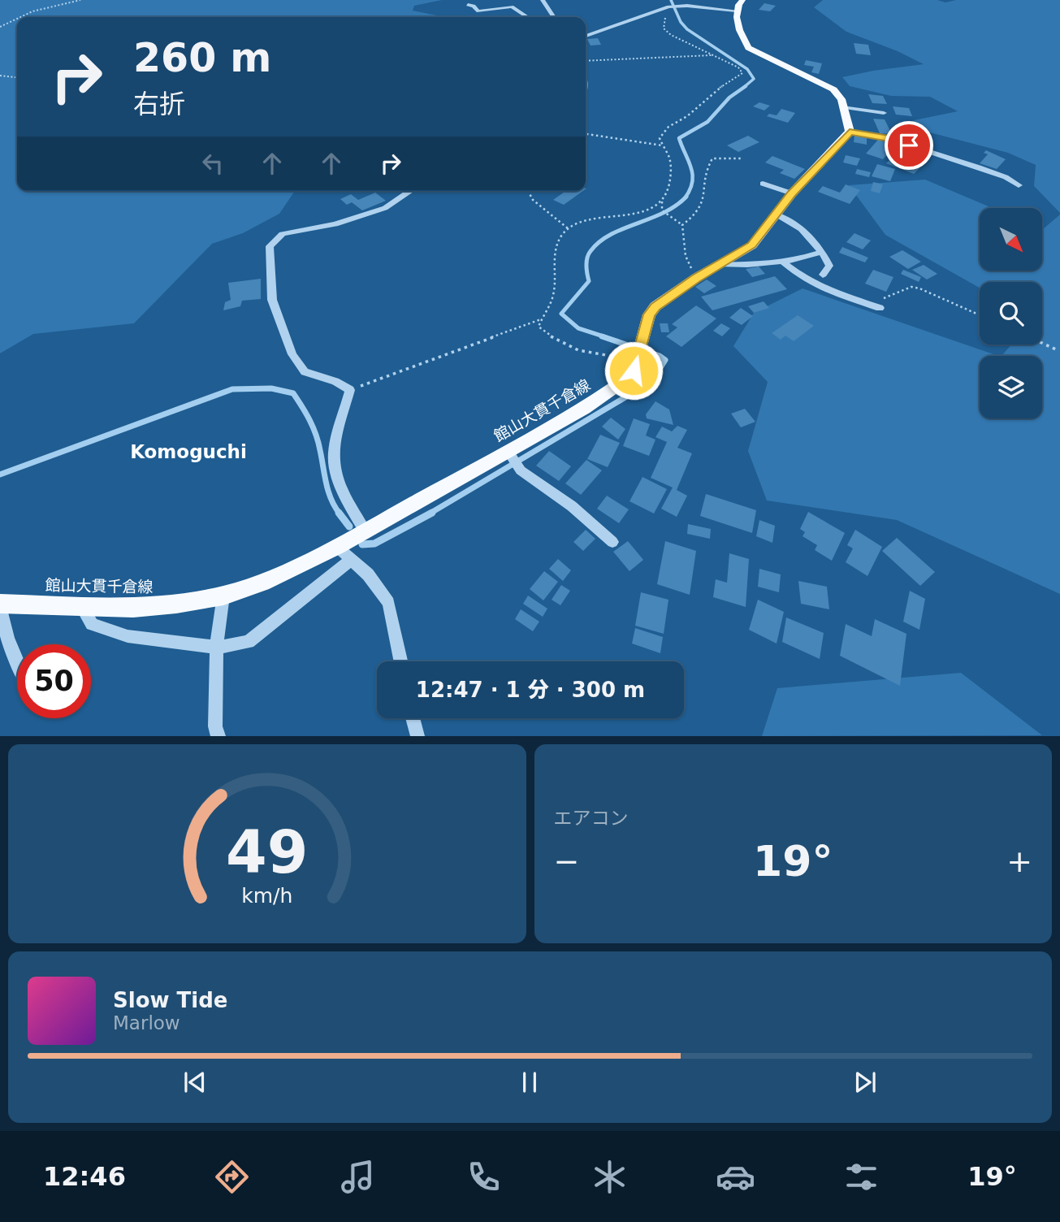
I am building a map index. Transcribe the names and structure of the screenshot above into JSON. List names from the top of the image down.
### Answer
{
  "streets": {
    "main road": ["館山大貫千倉線"]
  },
  "districts": ["Komoguchi"],
  "north": "bottom right",
  "page": {
    "turn": ["260 m", "右折"],
    "limit": "50",
    "trip": "12:47 · 1 分 · 300 m",
    "tile": "エアコン",
    "heat": ["−", "19°", "+"],
    "song": ["Slow Tide", "Marlow"],
    "tabs": ["12:46", "19°"],
    "gauge": ["49", "km/h"]
  }
}
